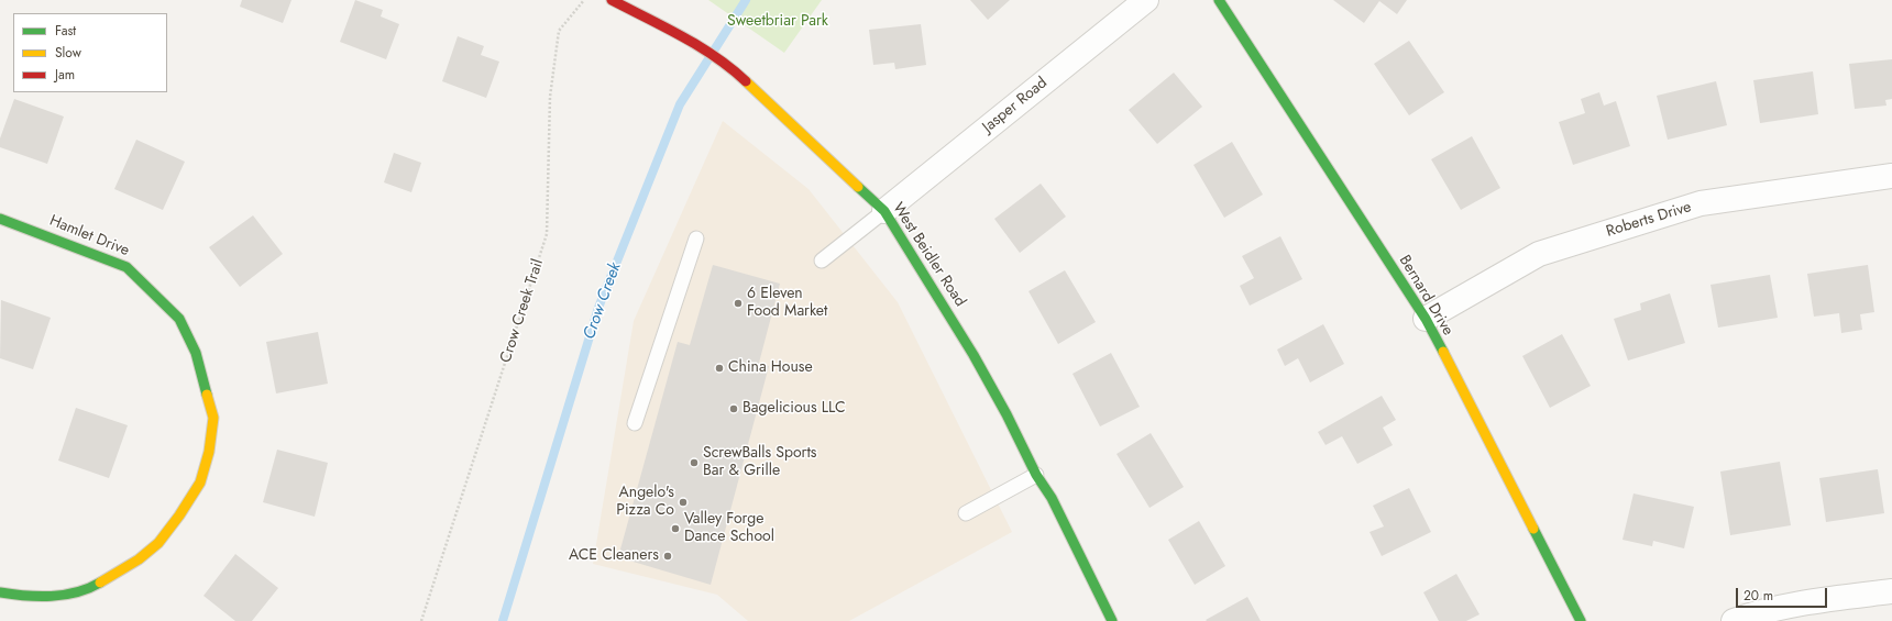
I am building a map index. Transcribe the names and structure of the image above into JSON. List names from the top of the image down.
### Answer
{
  "streets": {
    "street": [
      "Jasper Road",
      "Roberts Drive",
      "Hamlet Drive",
      "West Beidler Road",
      "Bernard Drive"
    ],
    "path": ["Crow Creek Trail"]
  },
  "crossings": [
    ["Jasper Road", "West Beidler Road"],
    ["Roberts Drive", "Bernard Drive"]
  ],
  "water": ["Crow Creek"],
  "parks": ["Sweetbriar Park"],
  "places": [
    "6 Eleven Food Market",
    "China House",
    "Bagelicious LLC",
    "ScrewBalls Sports Bar & Grille",
    "Angelo's Pizza Co",
    "Valley Forge Dance School",
    "ACE Cleaners"
  ],
  "legend": ["Fast", "Slow", "Jam"],
  "scale_bar": "20 m"
}
